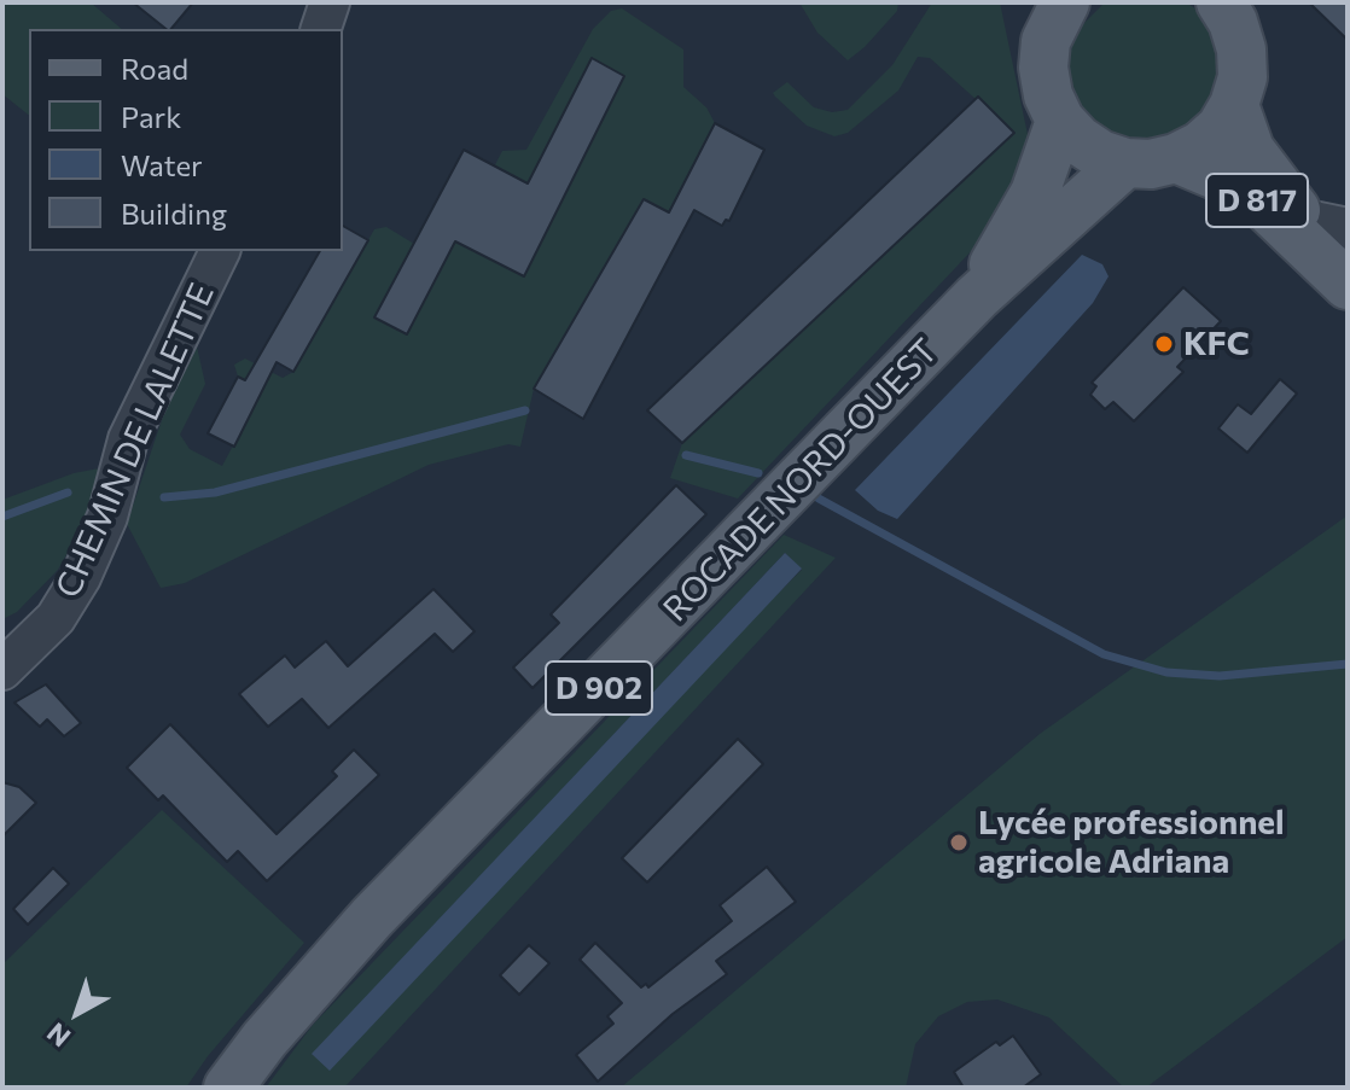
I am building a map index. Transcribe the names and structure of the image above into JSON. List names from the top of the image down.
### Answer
{
  "streets": {
    "main road": ["D 817", "ROCADE NORD-OUEST", "D 902"],
    "street": ["CHEMIN DE LALETTE"]
  },
  "places": ["KFC", "Lycée professionnel agricole Adriana"],
  "legend": [
    "Road",
    "Park",
    "Water",
    "Building"
  ],
  "north": "bottom left"
}
